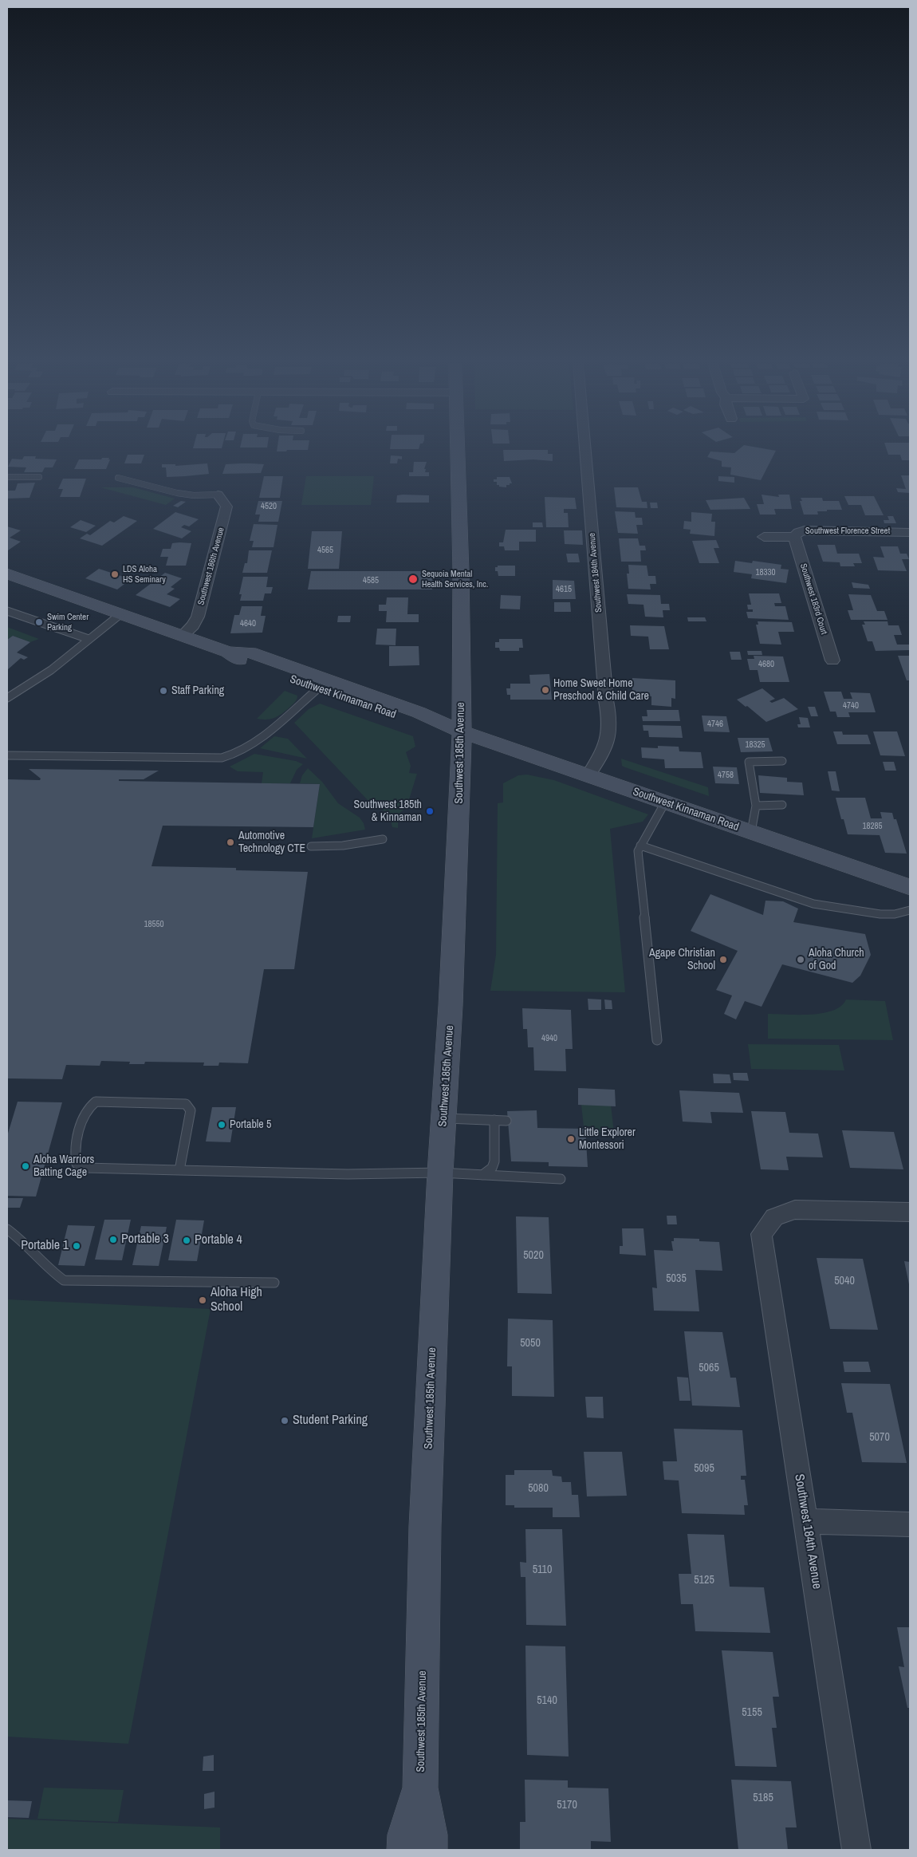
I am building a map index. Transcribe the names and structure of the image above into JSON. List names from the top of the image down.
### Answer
{
  "streets": {
    "main road": ["Southwest Kinnaman Road", "Southwest 185th Avenue"],
    "street": [
      "Southwest Florence Street",
      "Southwest 186th Avenue",
      "Southwest 184th Avenue",
      "Southwest 183rd Court"
    ]
  },
  "crossings": [
    ["Southwest Florence Street", "Southwest 183rd Court"],
    ["Southwest 186th Avenue", "Southwest Kinnaman Road"],
    ["Southwest 184th Avenue", "Southwest Kinnaman Road"],
    ["Southwest Kinnaman Road", "Southwest 185th Avenue"]
  ],
  "places": [
    "LDS Aloha HS Seminary",
    "Sequoia Mental Health Services, Inc.",
    "Swim Center Parking",
    "Home Sweet Home Preschool & Child Care",
    "Staff Parking",
    "Southwest 185th & Kinnaman",
    "Automotive Technology CTE",
    "Agape Christian School",
    "Aloha Church of God",
    "Portable 5",
    "Little Explorer Montessori",
    "Aloha Warriors Batting Cage",
    "Portable 3",
    "Portable 4",
    "Portable 1",
    "Aloha High School",
    "Student Parking"
  ],
  "house_numbers": [
    "4520",
    "4565",
    "18330",
    "4585",
    "4615",
    "4640",
    "4680",
    "4740",
    "4746",
    "18325",
    "4758",
    "18285",
    "18550",
    "4940",
    "5020",
    "5035",
    "5040",
    "5050",
    "5065",
    "5070",
    "5095",
    "5080",
    "5110",
    "5125",
    "5140",
    "5155",
    "5185",
    "5170"
  ]
}
